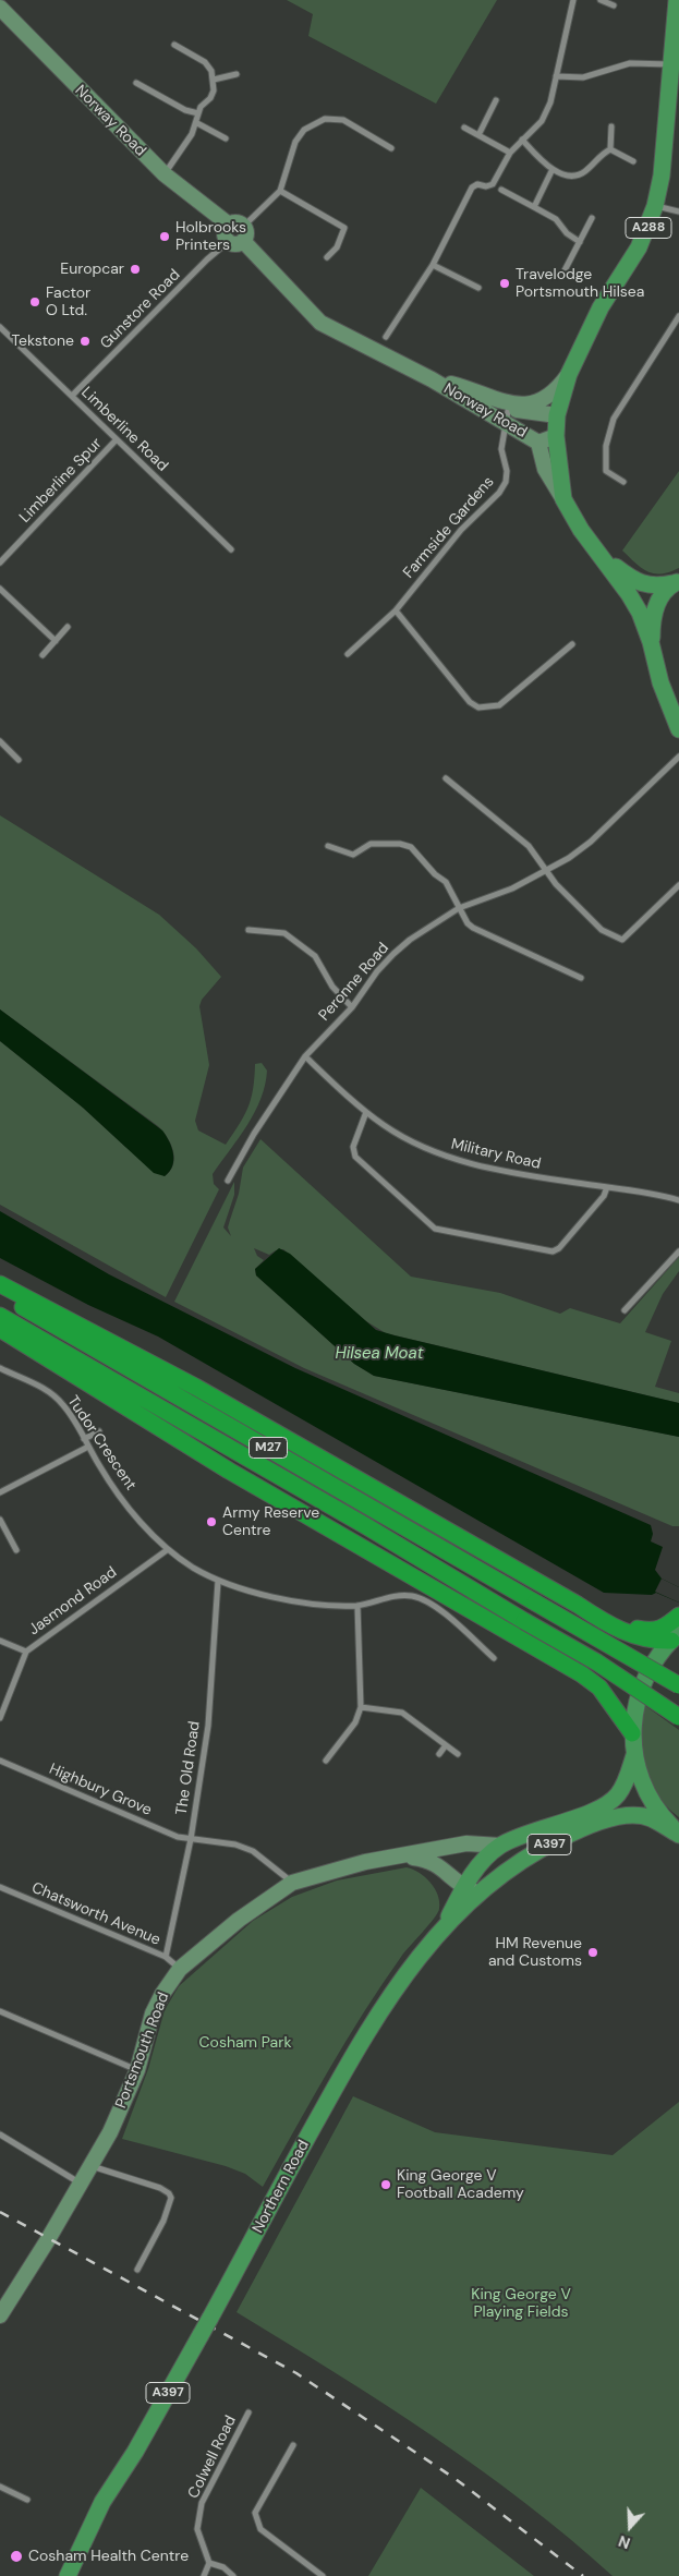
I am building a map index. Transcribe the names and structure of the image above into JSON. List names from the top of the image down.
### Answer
{
  "streets": {
    "highway": ["M27"],
    "main road": ["A288", "A397", "Northern Road"],
    "street": [
      "Norway Road",
      "Gunstore Road",
      "Limberline Road",
      "Limberline Spur",
      "Farmside Gardens",
      "Peronne Road",
      "Military Road",
      "Tudor Crescent",
      "Jasmond Road",
      "The Old Road",
      "Highbury Grove",
      "Chatsworth Avenue",
      "Portsmouth Road",
      "Colwell Road"
    ]
  },
  "crossings": [
    ["Norway Road", "A288"],
    ["Norway Road", "Gunstore Road"],
    ["Norway Road", "Farmside Gardens"],
    ["Gunstore Road", "Limberline Road"],
    ["Limberline Road", "Limberline Spur"],
    ["Peronne Road", "Military Road"],
    ["Tudor Crescent", "Jasmond Road"],
    ["Tudor Crescent", "The Old Road"],
    ["The Old Road", "Highbury Grove"],
    ["The Old Road", "Chatsworth Avenue"],
    ["Highbury Grove", "Portsmouth Road"],
    ["Chatsworth Avenue", "Portsmouth Road"],
    ["Portsmouth Road", "Northern Road"]
  ],
  "water": ["Hilsea Moat"],
  "parks": ["Cosham Park", "King George V Playing Fields"],
  "places": [
    "Holbrooks Printers",
    "Europcar",
    "Travelodge Portsmouth Hilsea",
    "Factor O Ltd.",
    "Tekstone",
    "Army Reserve Centre",
    "HM Revenue and Customs",
    "King George V Football Academy",
    "Cosham Health Centre"
  ],
  "north": "bottom"
}
